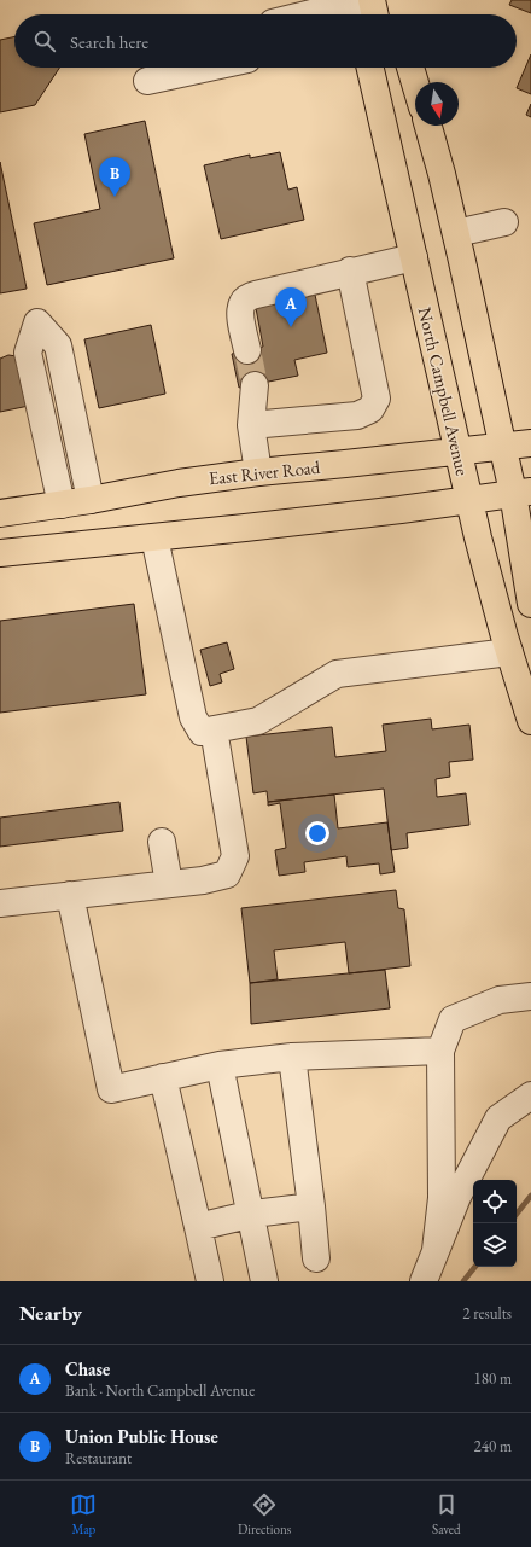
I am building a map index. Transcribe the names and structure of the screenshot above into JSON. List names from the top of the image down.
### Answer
{
  "streets": {
    "main road": ["North Campbell Avenue", "East River Road"]
  },
  "crossings": [
    ["North Campbell Avenue", "East River Road"]
  ],
  "north": "bottom",
  "page": {
    "search": "Search here",
    "pins": ["B", "A"],
    "heading": ["Nearby", "2 results"],
    "list": [
      {
        "mark": "A",
        "name": "Chase",
        "note": "Bank · North Campbell Avenue",
        "value": "180 m"
      },
      {
        "mark": "B",
        "name": "Union Public House",
        "note": "Restaurant",
        "value": "240 m"
      }
    ],
    "nav": ["Map", "Directions", "Saved"]
  }
}
